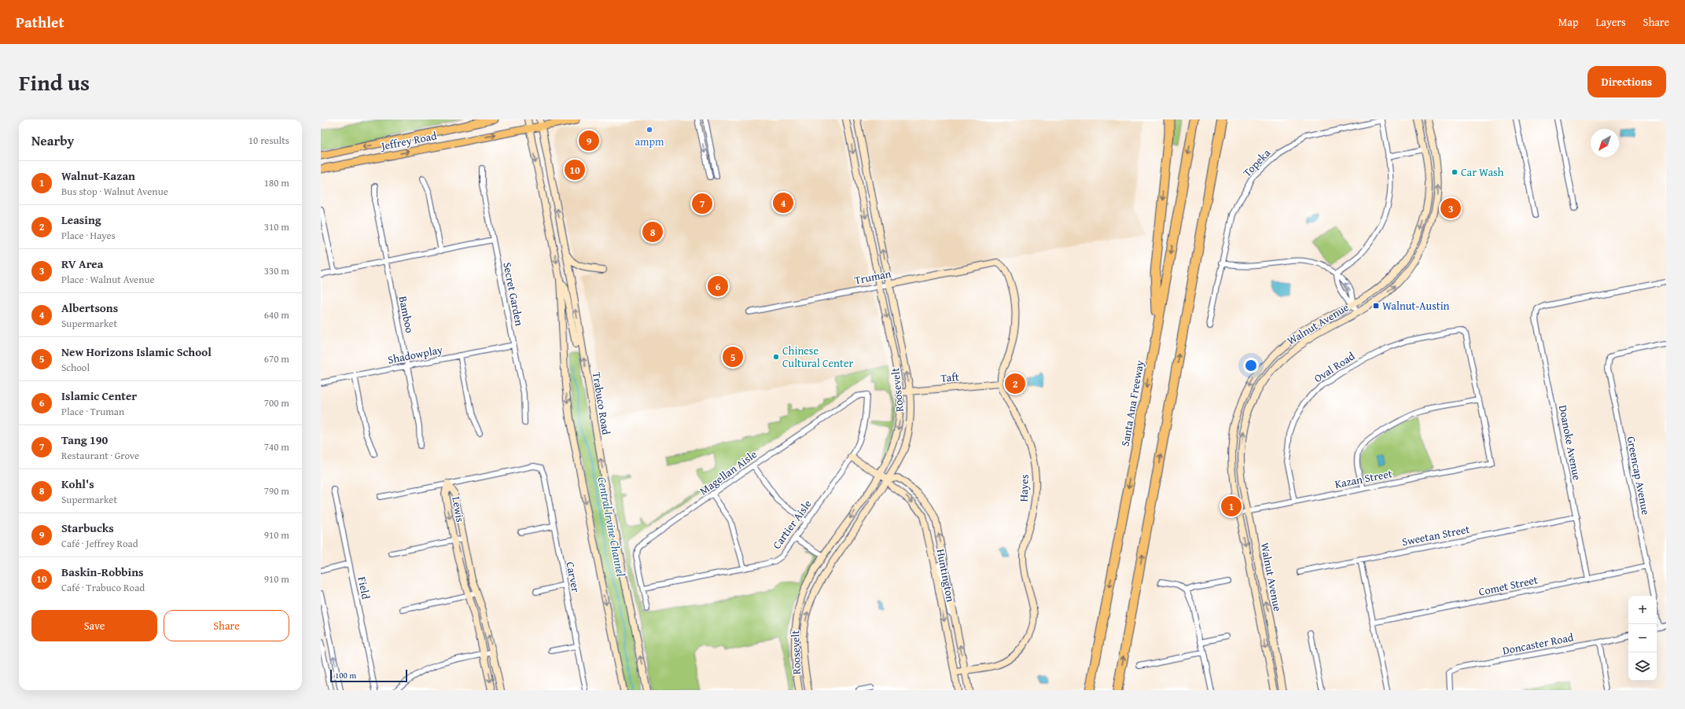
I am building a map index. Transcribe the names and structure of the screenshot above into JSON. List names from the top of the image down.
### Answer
{
  "streets": {
    "highway": ["Santa Ana Freeway"],
    "main road": ["Jeffrey Road"],
    "street": [
      "Topeka",
      "Truman",
      "Secret Garden",
      "Bamboo",
      "Walnut Avenue",
      "Shadowplay",
      "Oval Road",
      "Taft",
      "Roosevelt",
      "Trabuco Road",
      "Doanoke Avenue",
      "Magellan Aisle",
      "Greencap Avenue",
      "Kazan Street",
      "Hayes",
      "Lewis",
      "Cartier Aisle",
      "Sweetan Street",
      "Huntington",
      "Carver",
      "Comet Street",
      "Field",
      "Doncaster Road"
    ]
  },
  "crossings": [
    ["Jeffrey Road", "Trabuco Road"],
    ["Truman", "Taft"],
    ["Truman", "Roosevelt"],
    ["Truman", "Hayes"],
    ["Secret Garden", "Shadowplay"],
    ["Bamboo", "Shadowplay"],
    ["Walnut Avenue", "Kazan Street"],
    ["Oval Road", "Kazan Street"],
    ["Taft", "Roosevelt"],
    ["Taft", "Hayes"],
    ["Roosevelt", "Huntington"],
    ["Doanoke Avenue", "Sweetan Street"],
    ["Doanoke Avenue", "Comet Street"],
    ["Magellan Aisle", "Cartier Aisle"],
    ["Greencap Avenue", "Comet Street"],
    ["Hayes", "Huntington"],
    ["Lewis", "Carver"],
    ["Cartier Aisle", "Huntington"]
  ],
  "water": ["Central Irvine Channel"],
  "places": {
    "other": ["ampm", "Car Wash", "Chinese Cultural Center"],
    "transit": ["Walnut-Austin"]
  },
  "scale_bar": "100 m",
  "north": "bottom left",
  "page": {
    "header": "Pathlet",
    "nav": ["Map", "Layers", "Share"],
    "title": "Find us",
    "buttons": [
      "Directions",
      ["Save", "Share"]
    ],
    "heading": ["Nearby", "10 results"],
    "pins": [
      "9",
      "10",
      "4",
      "7",
      "3",
      "8",
      "6",
      "5",
      "2",
      "1"
    ],
    "list": [
      {
        "mark": "1",
        "name": "Walnut-Kazan",
        "note": "Bus stop · Walnut Avenue",
        "value": "180 m"
      },
      {
        "mark": "2",
        "name": "Leasing",
        "note": "Place · Hayes",
        "value": "310 m"
      },
      {
        "mark": "3",
        "name": "RV Area",
        "note": "Place · Walnut Avenue",
        "value": "330 m"
      },
      {
        "mark": "4",
        "name": "Albertsons",
        "note": "Supermarket",
        "value": "640 m"
      },
      {
        "mark": "5",
        "name": "New Horizons Islamic School",
        "note": "School",
        "value": "670 m"
      },
      {
        "mark": "6",
        "name": "Islamic Center",
        "note": "Place · Truman",
        "value": "700 m"
      },
      {
        "mark": "7",
        "name": "Tang 190",
        "note": "Restaurant · Grove",
        "value": "740 m"
      },
      {
        "mark": "8",
        "name": "Kohl's",
        "note": "Supermarket",
        "value": "790 m"
      },
      {
        "mark": "9",
        "name": "Starbucks",
        "note": "Café · Jeffrey Road",
        "value": "910 m"
      },
      {
        "mark": "10",
        "name": "Baskin-Robbins",
        "note": "Café · Trabuco Road",
        "value": "910 m"
      }
    ],
    "map_buttons": ["+", "−"],
    "scale": "100 m"
  }
}
